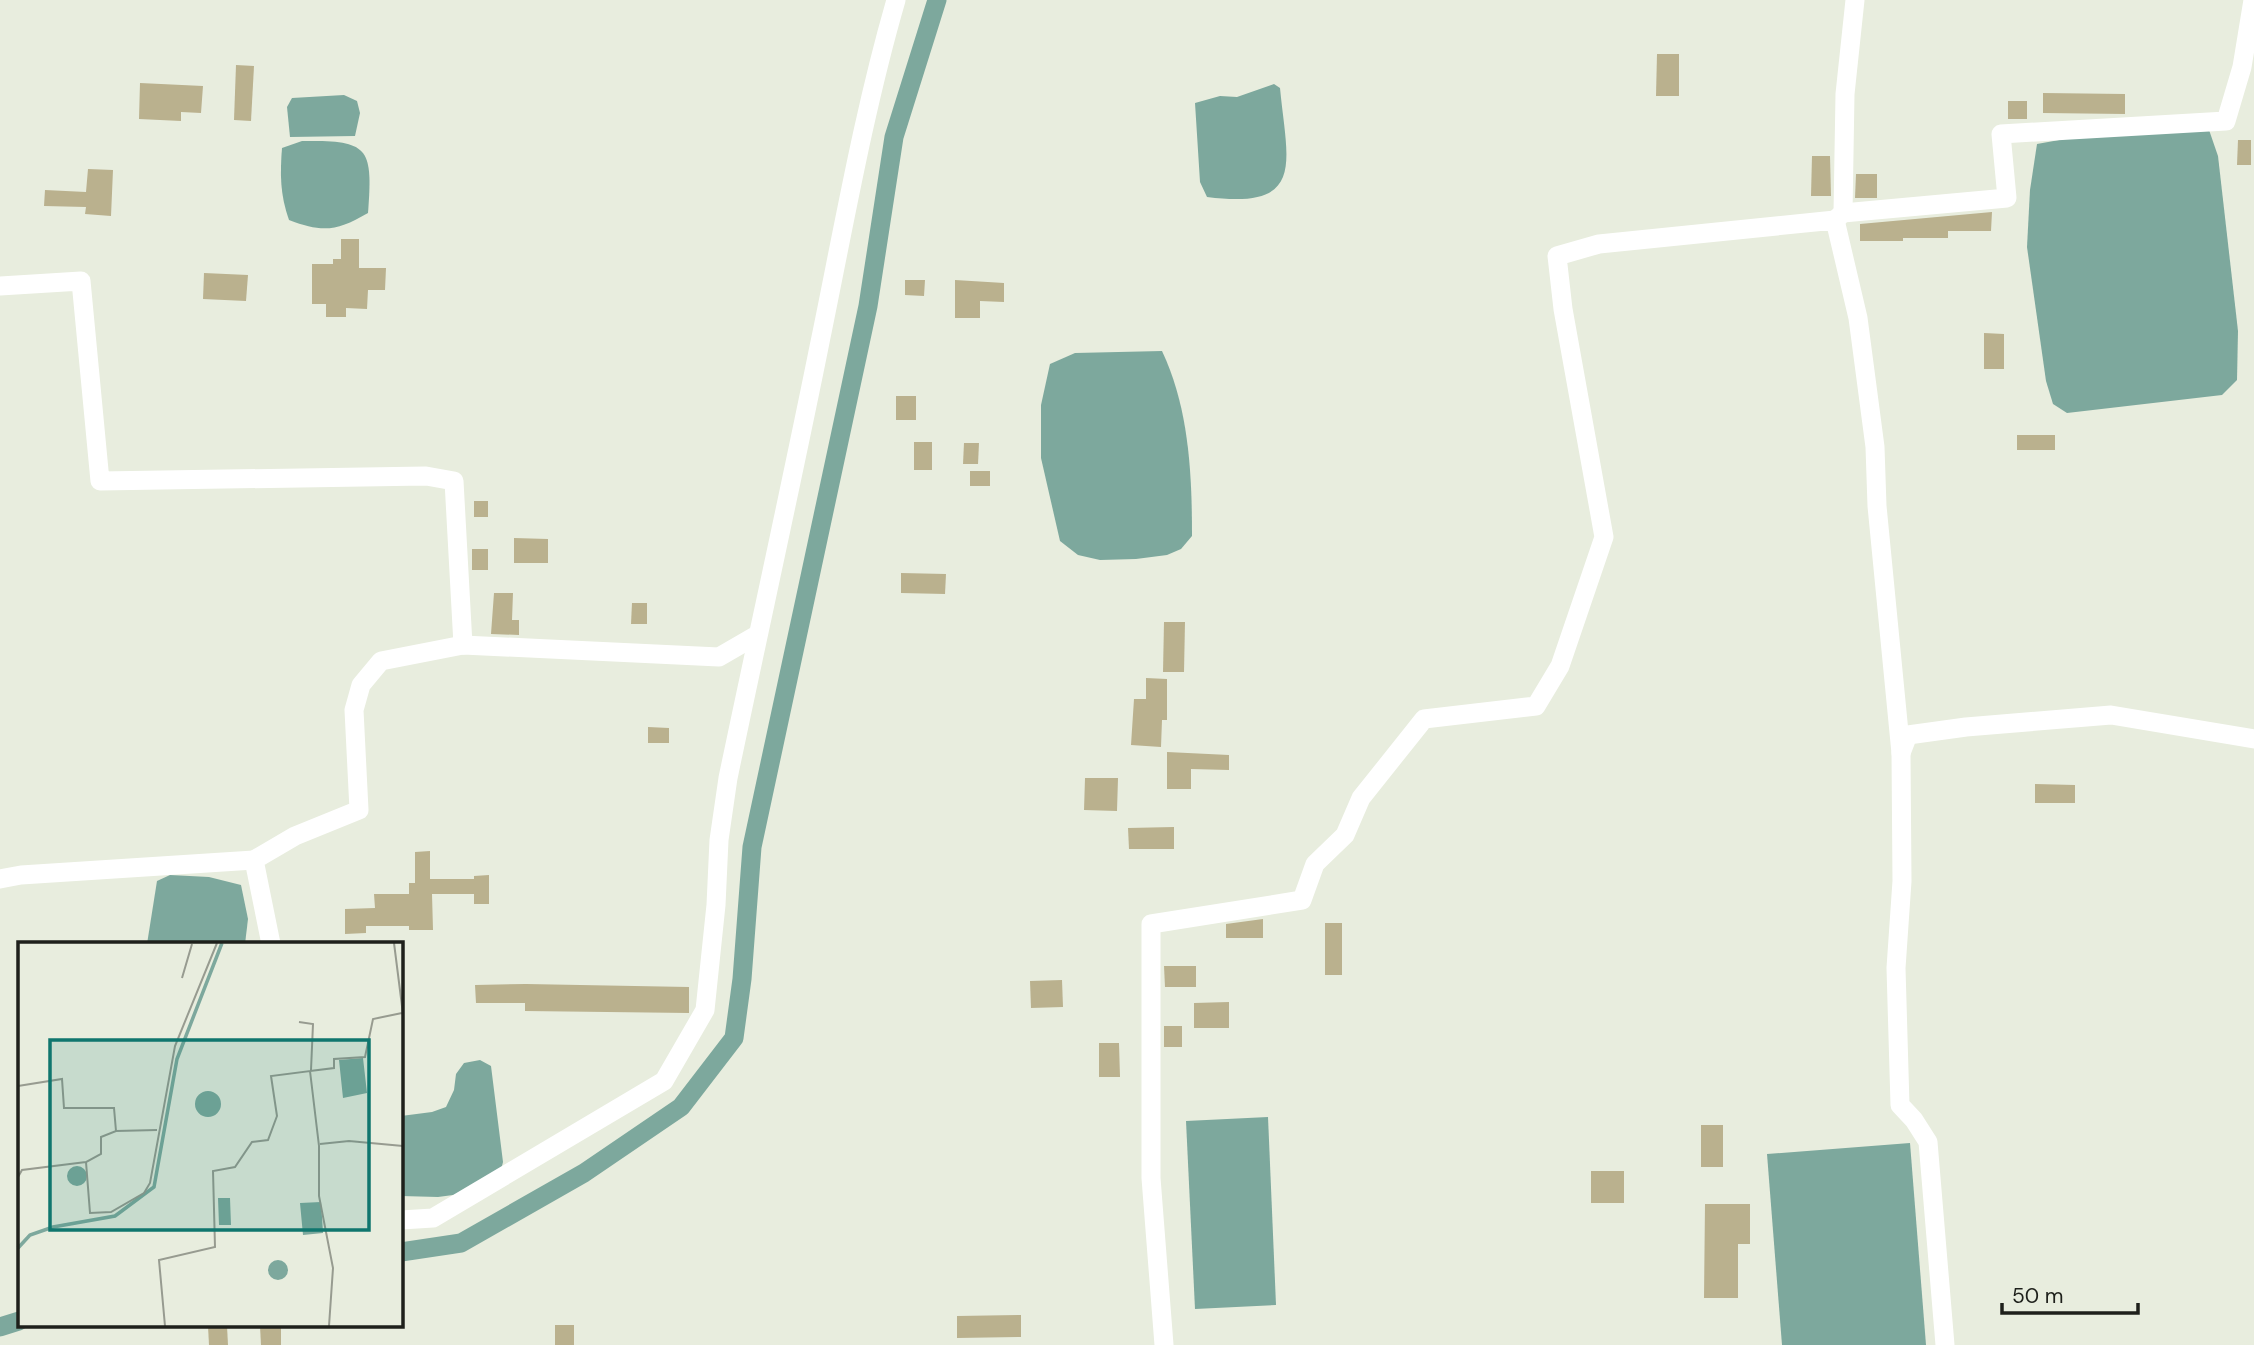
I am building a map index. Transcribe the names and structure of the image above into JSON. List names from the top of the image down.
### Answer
{
  "scale_bar": "50 m"
}
